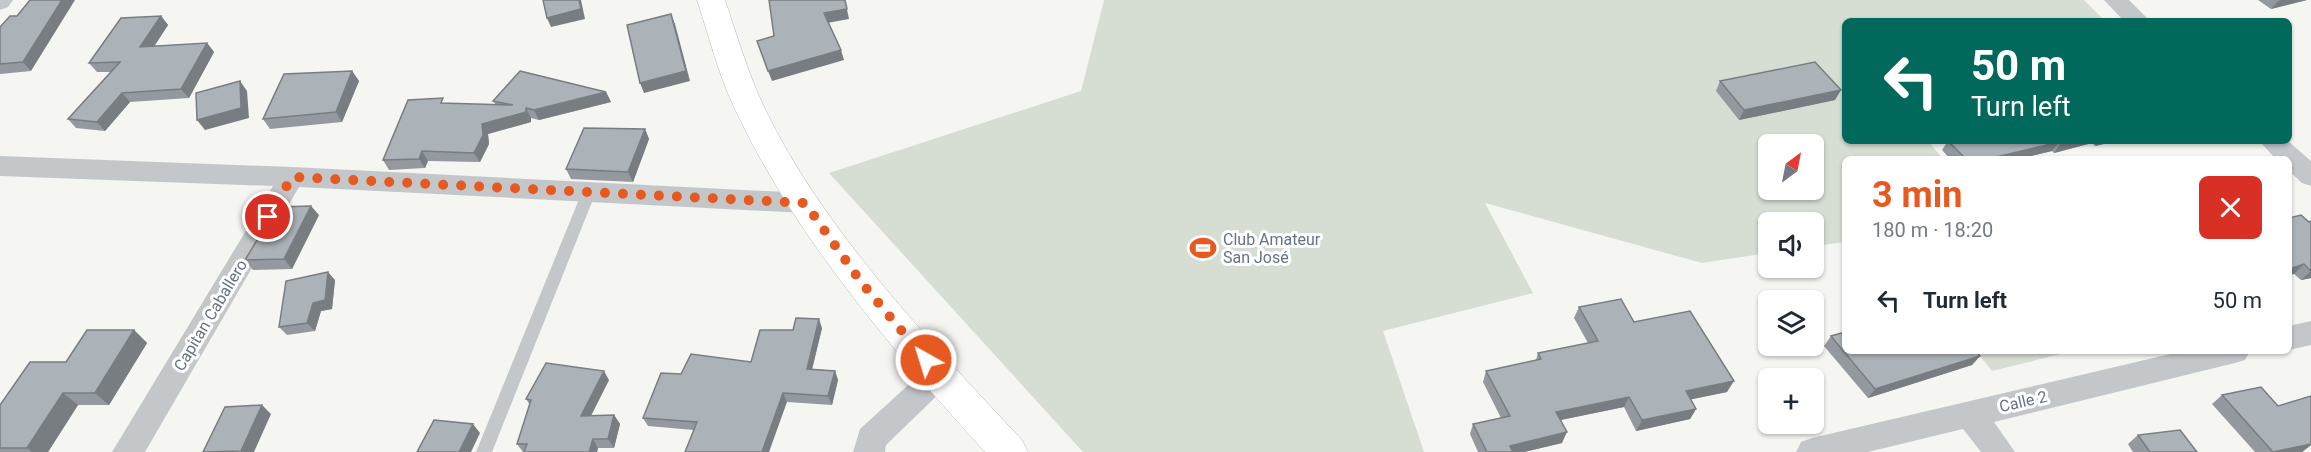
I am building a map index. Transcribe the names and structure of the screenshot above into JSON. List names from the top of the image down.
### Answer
{
  "streets": {
    "street": ["Capitan Caballero", "Calle 2"]
  },
  "places": {
    "sports": ["Club Amateur San José"]
  },
  "north": "top right",
  "page": {
    "turn": ["50 m", "Turn left"],
    "map_buttons": "+",
    "heading": ["3 min", "180 m · 18:20"],
    "list": [
      {
        "name": "Turn left",
        "value": "50 m"
      }
    ]
  }
}
